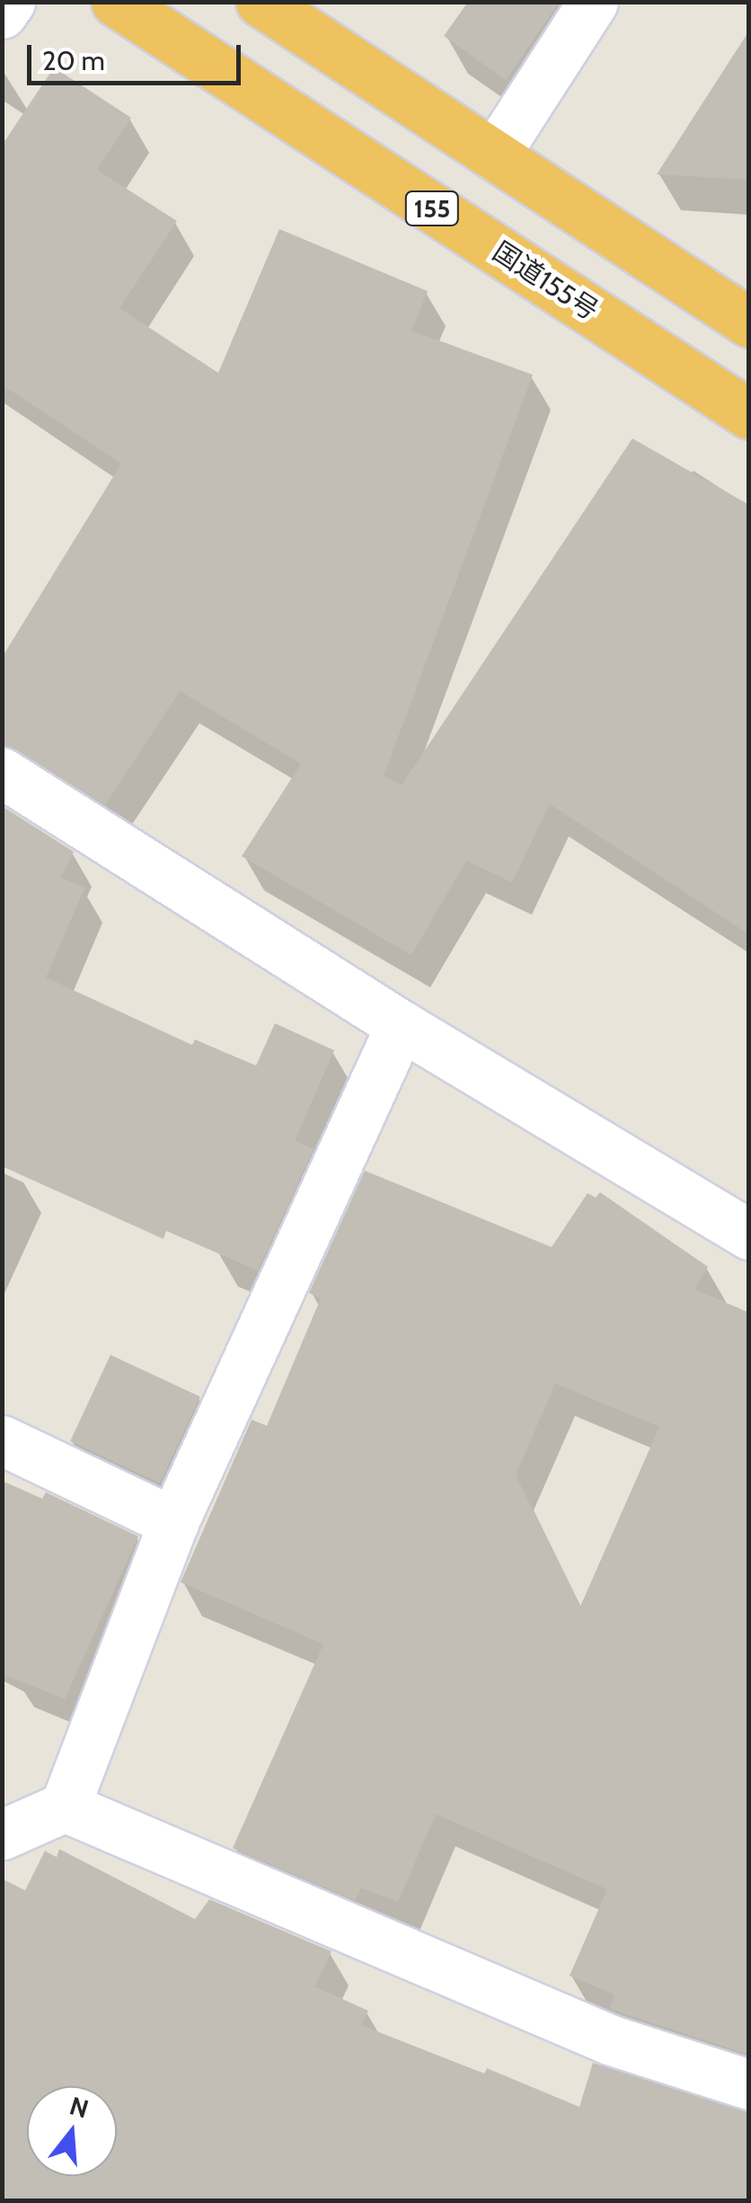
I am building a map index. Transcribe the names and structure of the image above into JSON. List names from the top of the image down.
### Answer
{
  "streets": {
    "highway": ["155", "国道155号"]
  },
  "scale_bar": "20 m",
  "north": "top"
}
